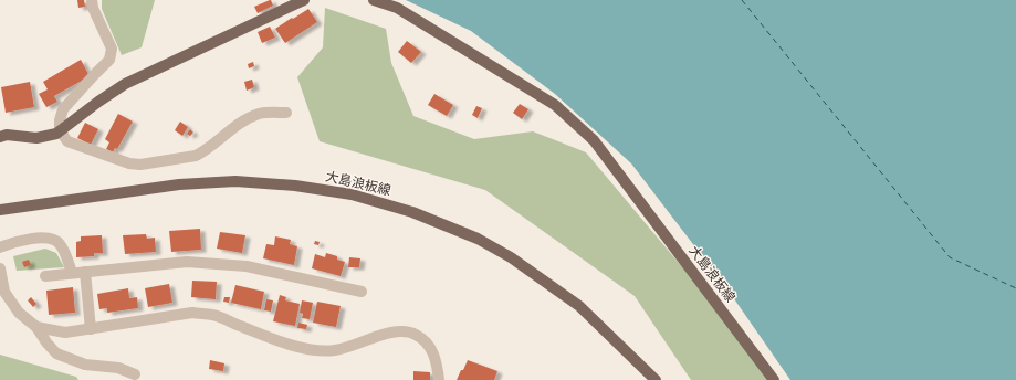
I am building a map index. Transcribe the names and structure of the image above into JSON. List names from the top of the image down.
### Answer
{
  "streets": {
    "main road": ["大島浪板線"]
  }
}
